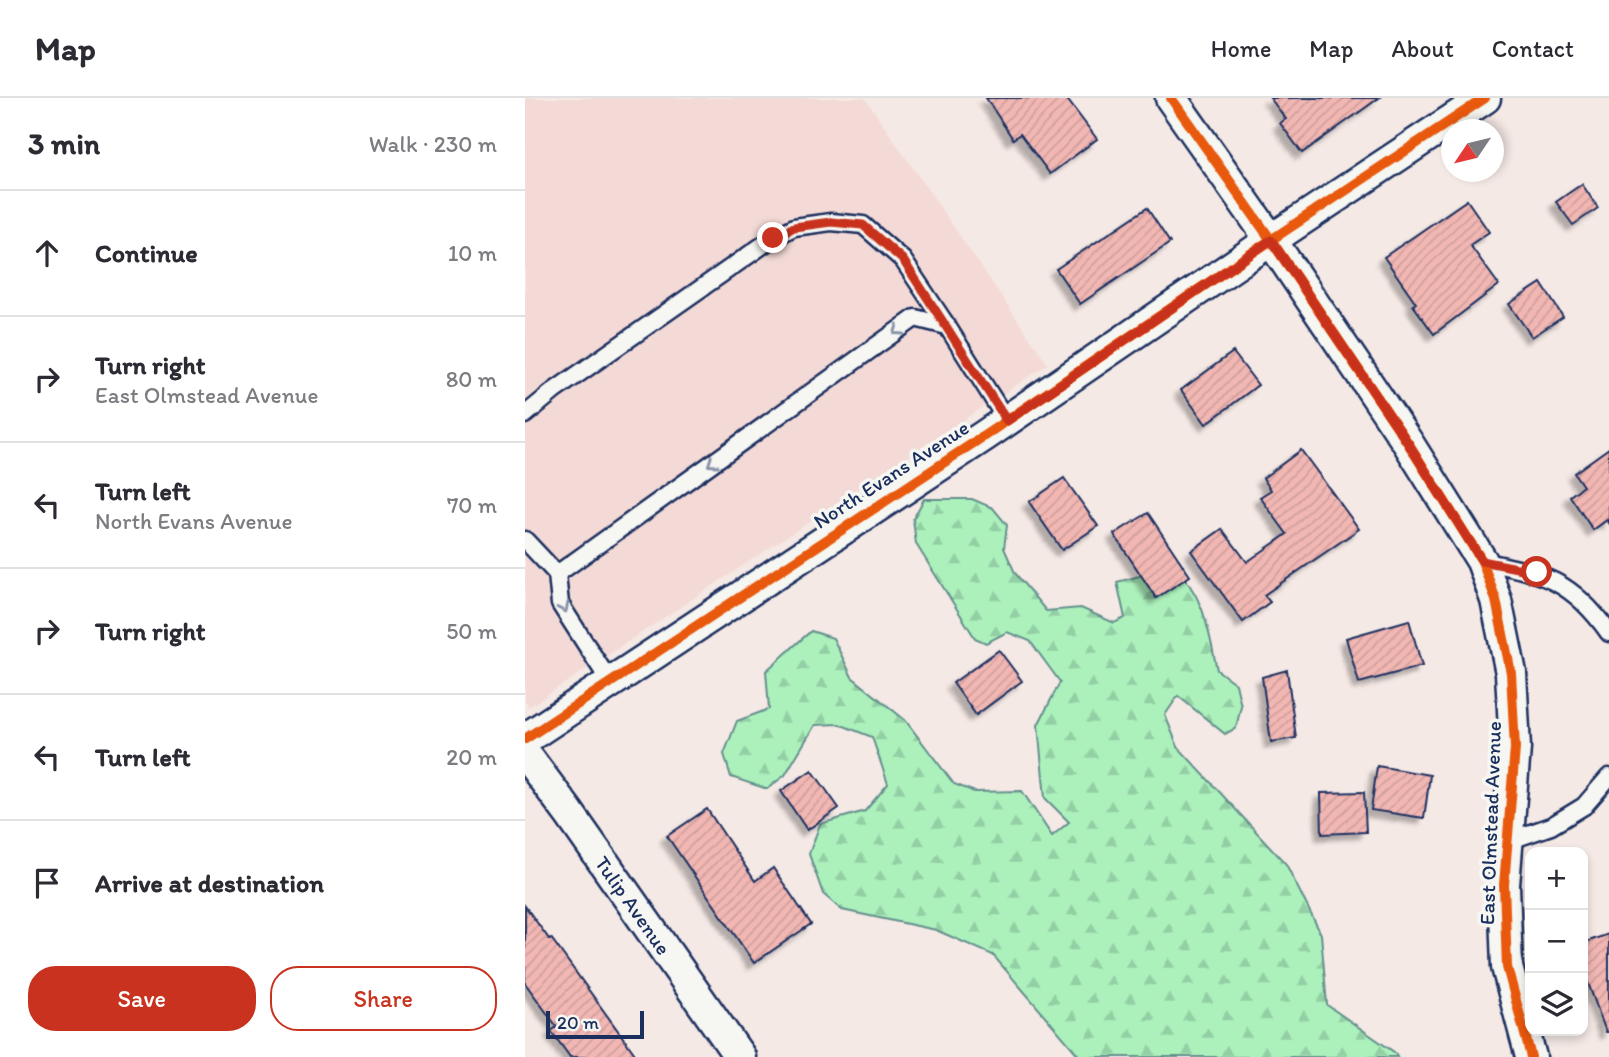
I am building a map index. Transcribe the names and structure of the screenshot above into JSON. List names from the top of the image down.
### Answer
{
  "streets": {
    "street": ["North Evans Avenue", "East Olmstead Avenue", "Tulip Avenue"]
  },
  "crossings": [
    ["North Evans Avenue", "East Olmstead Avenue"]
  ],
  "scale_bar": "20 m",
  "north": "bottom left",
  "page": {
    "header": "Map",
    "nav": [
      "Home",
      "Map",
      "About",
      "Contact"
    ],
    "heading": ["3 min", "Walk · 230 m"],
    "list": [
      ["Continue", "10 m"],
      ["Turn right", "East Olmstead Avenue", "80 m"],
      ["Turn left", "North Evans Avenue", "70 m"],
      ["Turn right", "50 m"],
      ["Turn left", "20 m"],
      "Arrive at destination"
    ],
    "map_buttons": ["+", "−"],
    "buttons": ["Save", "Share"],
    "scale": "20 m"
  }
}
